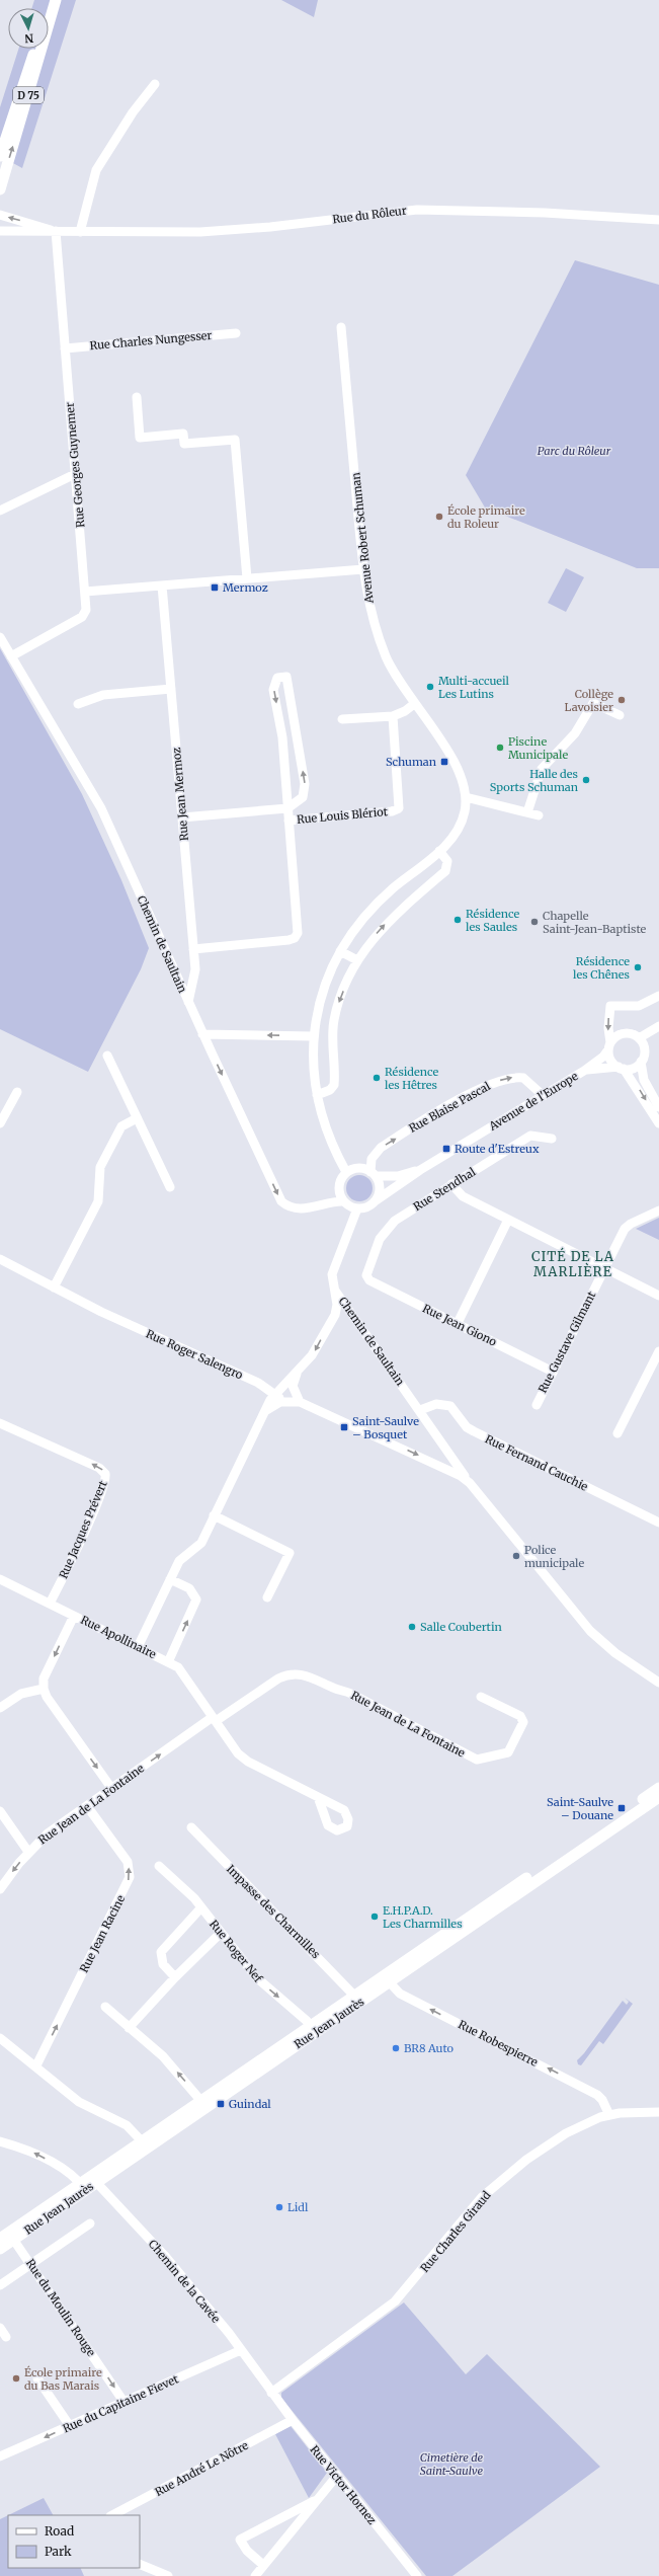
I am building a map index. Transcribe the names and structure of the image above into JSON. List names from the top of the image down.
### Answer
{
  "streets": {
    "main road": ["D 75", "Rue Jean Jaurès"],
    "street": [
      "Rue du Rôleur",
      "Rue Charles Nungesser",
      "Rue Georges Guynemer",
      "Avenue Robert Schuman",
      "Rue Jean Mermoz",
      "Rue Louis Blériot",
      "Chemin de Saultain",
      "Avenue de l'Europe",
      "Rue Blaise Pascal",
      "Rue Stendhal",
      "Rue Jean Giono",
      "Rue Gustave Gilmant",
      "Rue Roger Salengro",
      "Rue Fernand Cauchie",
      "Rue Jacques Prévert",
      "Rue Apollinaire",
      "Rue Jean de La Fontaine",
      "Impasse des Charmilles",
      "Rue Jean Racine",
      "Rue Roger Nef",
      "Rue Robespierre",
      "Rue Charles Giraud",
      "Chemin de la Cavée",
      "Rue du Moulin Rouge",
      "Rue du Capitaine Fievet",
      "Rue André Le Nôtre",
      "Rue Victor Hornez"
    ]
  },
  "crossings": [
    ["Rue du Rôleur", "Rue Georges Guynemer"],
    ["Rue Charles Nungesser", "Rue Georges Guynemer"],
    ["Rue Georges Guynemer", "Chemin de Saultain"],
    ["Rue Jean Mermoz", "Rue Louis Blériot"],
    ["Rue Jean Mermoz", "Chemin de Saultain"],
    ["Chemin de Saultain", "Avenue de l'Europe"],
    ["Chemin de Saultain", "Rue Blaise Pascal"],
    ["Chemin de Saultain", "Rue Fernand Cauchie"],
    ["Avenue de l'Europe", "Rue Blaise Pascal"],
    ["Rue Stendhal", "Rue Jean Giono"],
    ["Rue Jean Giono", "Rue Gustave Gilmant"],
    ["Rue Jacques Prévert", "Rue Apollinaire"],
    ["Rue Apollinaire", "Rue Jean de La Fontaine"],
    ["Rue Jean de La Fontaine", "Rue Jean Racine"],
    ["Impasse des Charmilles", "Rue Jean Jaurès"],
    ["Rue Roger Nef", "Rue Jean Jaurès"],
    ["Rue Jean Jaurès", "Rue Robespierre"],
    ["Rue Jean Jaurès", "Chemin de la Cavée"],
    ["Rue Jean Jaurès", "Rue du Moulin Rouge"],
    ["Rue Robespierre", "Rue Charles Giraud"],
    ["Rue Charles Giraud", "Chemin de la Cavée"],
    ["Rue Charles Giraud", "Rue Victor Hornez"],
    ["Chemin de la Cavée", "Rue du Capitaine Fievet"],
    ["Chemin de la Cavée", "Rue Victor Hornez"],
    ["Rue du Moulin Rouge", "Rue du Capitaine Fievet"],
    ["Rue André Le Nôtre", "Rue Victor Hornez"]
  ],
  "one_way": [
    "Rue Blaise Pascal",
    "Rue Jean Racine",
    "Rue Roger Nef",
    "Rue Robespierre"
  ],
  "districts": ["CITÉ DE LA MARLIÈRE"],
  "parks": ["Parc du Rôleur", "Cimetière de Saint-Saulve"],
  "places": {
    "other": [
      "École primaire du Roleur",
      "Multi-accueil Les Lutins",
      "Collège Lavoisier",
      "Piscine Municipale",
      "Halle des Sports Schuman",
      "Résidence les Saules",
      "Chapelle Saint-Jean-Baptiste",
      "Résidence les Chênes",
      "Résidence les Hêtres",
      "Police municipale",
      "Salle Coubertin",
      "E.H.P.A.D. Les Charmilles",
      "BR8 Auto",
      "Lidl",
      "École primaire du Bas Marais"
    ],
    "transit": [
      "Mermoz",
      "Schuman",
      "Route d'Estreux",
      "Saint-Saulve – Bosquet",
      "Saint-Saulve – Douane",
      "Guindal"
    ]
  },
  "legend": ["Road", "Park"],
  "north": "bottom"
}
